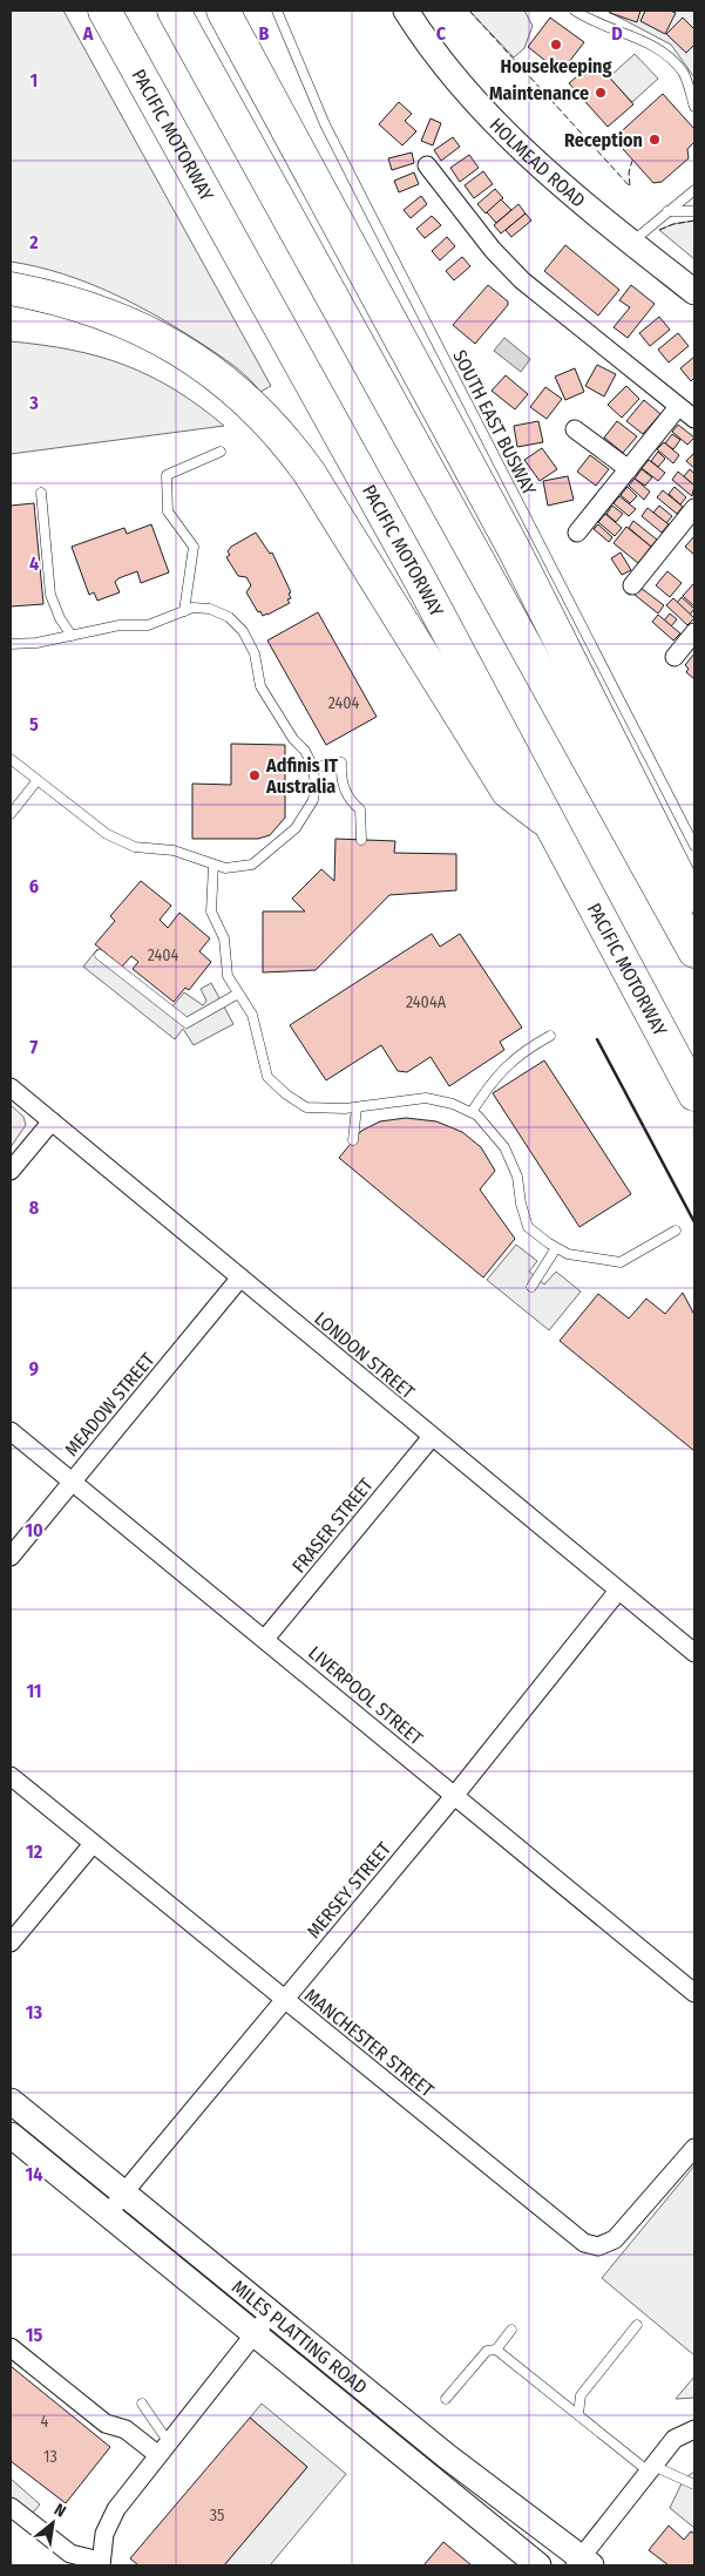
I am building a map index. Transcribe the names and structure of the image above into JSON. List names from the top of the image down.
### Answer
{
  "streets": {
    "highway": ["PACIFIC MOTORWAY"],
    "main road": ["HOLMEAD ROAD", "MILES PLATTING ROAD"],
    "street": [
      "LONDON STREET",
      "MEADOW STREET",
      "FRASER STREET",
      "LIVERPOOL STREET",
      "MERSEY STREET",
      "MANCHESTER STREET"
    ],
    "lane": ["SOUTH EAST BUSWAY"]
  },
  "crossings": [
    ["LONDON STREET", "MEADOW STREET"],
    ["LONDON STREET", "FRASER STREET"],
    ["LONDON STREET", "MERSEY STREET"],
    ["MEADOW STREET", "LIVERPOOL STREET"],
    ["FRASER STREET", "LIVERPOOL STREET"],
    ["LIVERPOOL STREET", "MERSEY STREET"],
    ["MERSEY STREET", "MANCHESTER STREET"],
    ["MERSEY STREET", "MILES PLATTING ROAD"]
  ],
  "places": [
    "Housekeeping",
    "Maintenance",
    "Reception",
    "Adfinis IT Australia"
  ],
  "house_numbers": [
    "2404",
    "2404",
    "2404A",
    "4",
    "13",
    "35"
  ],
  "north": "top right",
  "grid": {
    "columns": [
      "A",
      "B",
      "C",
      "D"
    ],
    "rows": [
      "1",
      "2",
      "3",
      "4",
      "5",
      "6",
      "7",
      "8",
      "9",
      "10",
      "11",
      "12",
      "13",
      "14",
      "15"
    ]
  }
}
